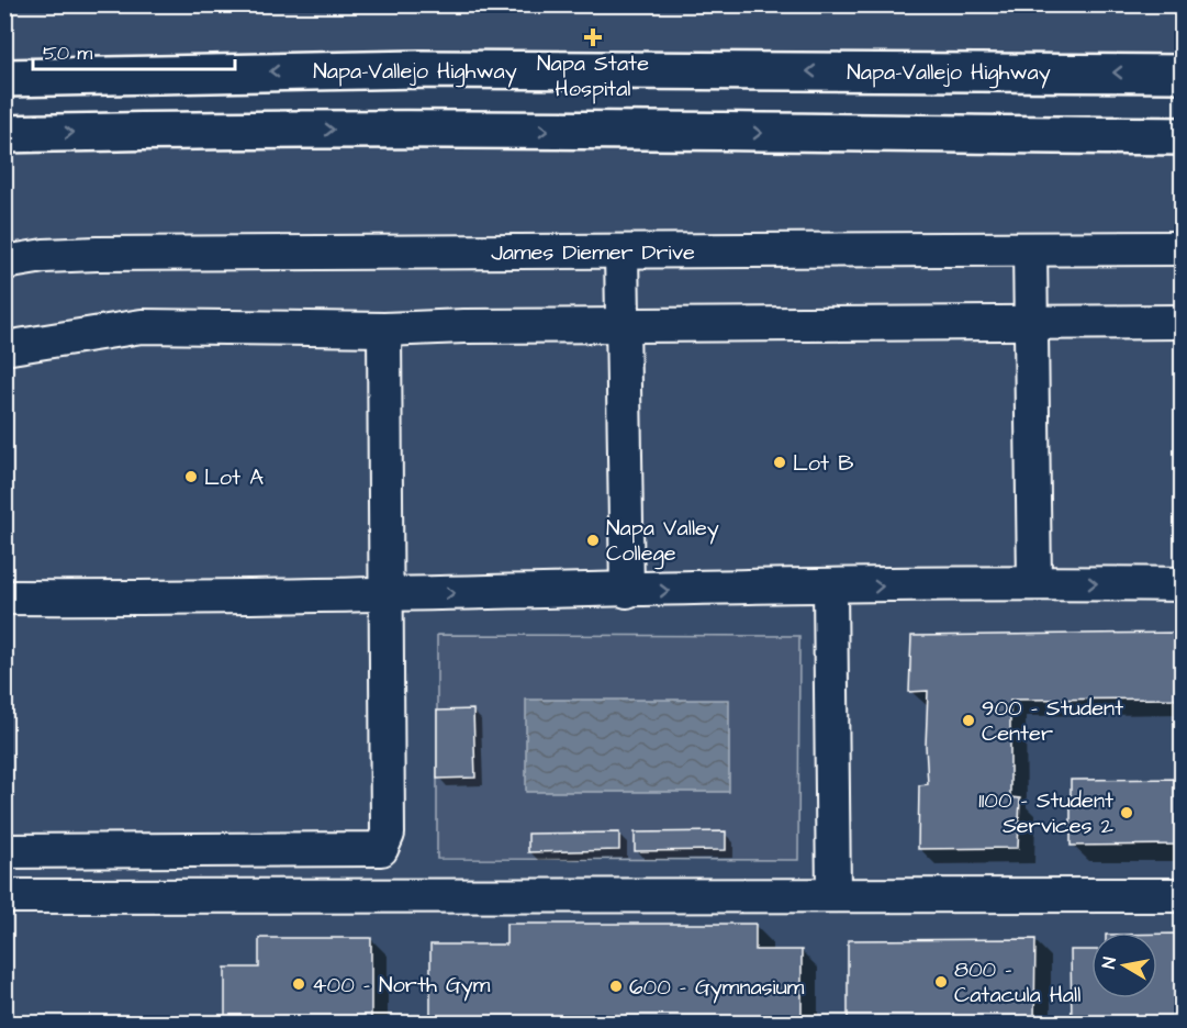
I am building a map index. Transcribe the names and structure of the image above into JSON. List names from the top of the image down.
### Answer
{
  "streets": {
    "main road": ["Napa-Vallejo Highway"],
    "street": ["James Diemer Drive"]
  },
  "places": {
    "health": ["Napa State Hospital"],
    "other": [
      "Lot B",
      "Lot A",
      "Napa Valley College",
      "900 - Student Center",
      "1100 - Student Services 2",
      "800 - Catacula Hall",
      "400 - North Gym",
      "600 - Gymnasium"
    ]
  },
  "scale_bar": "50 m",
  "north": "left"
}
